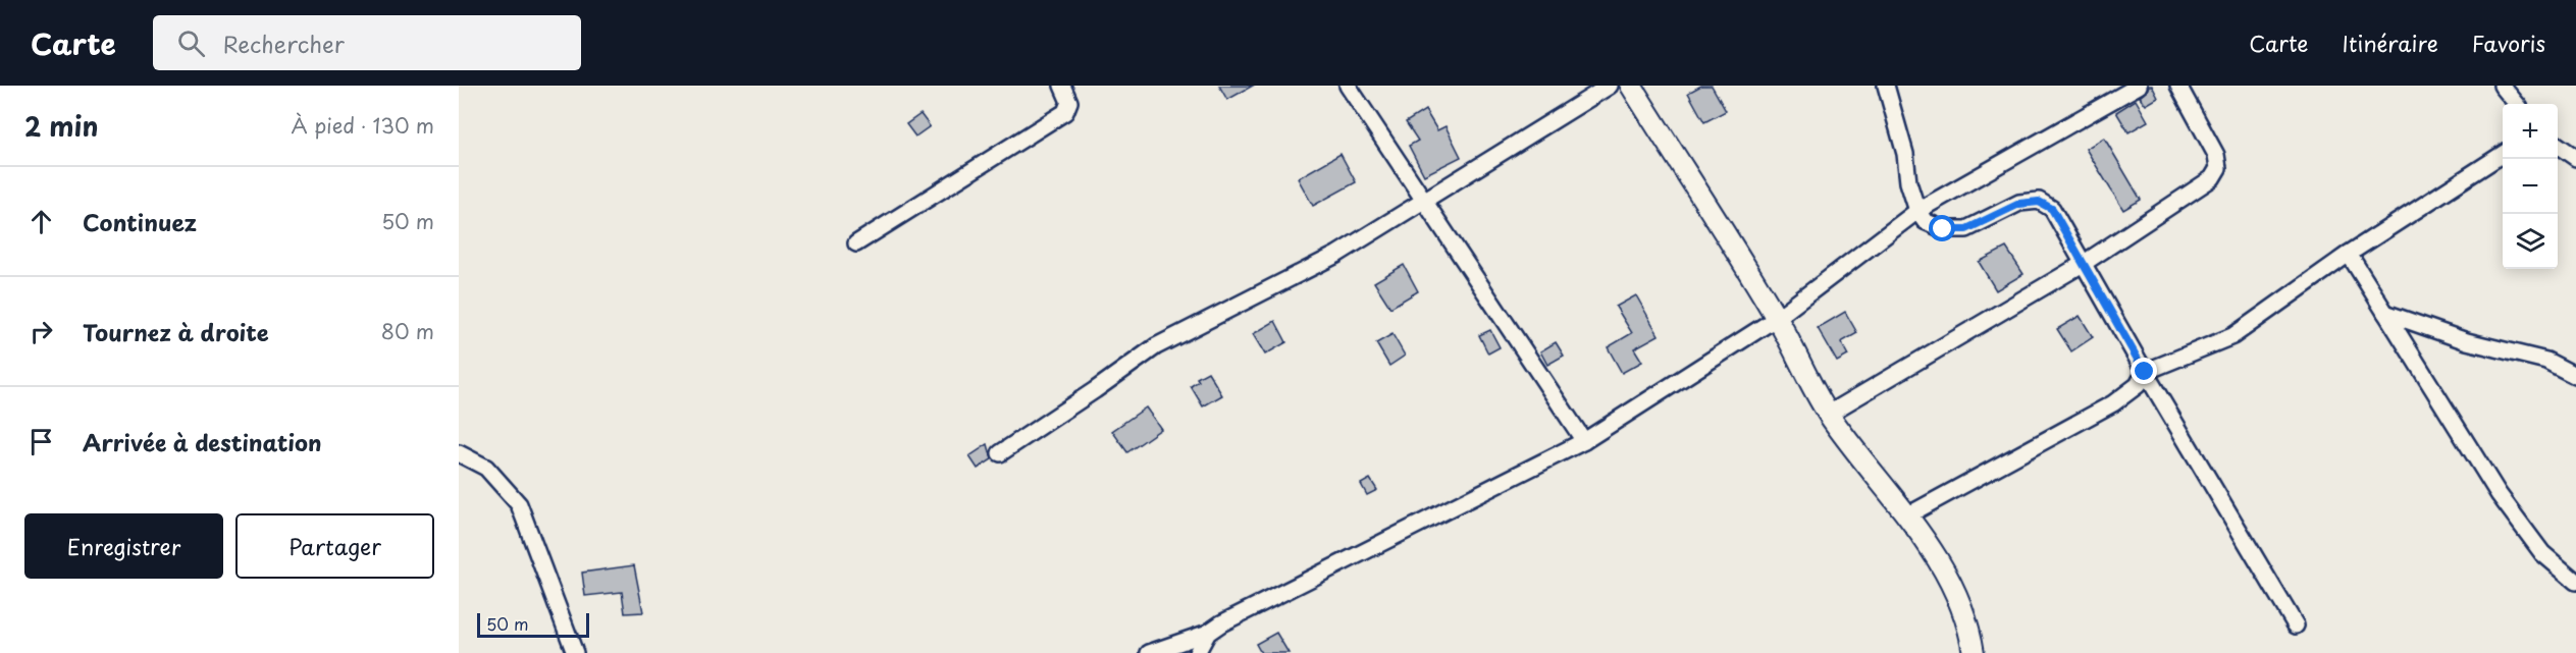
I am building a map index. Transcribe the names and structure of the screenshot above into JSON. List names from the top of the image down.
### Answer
{
  "scale_bar": "50 m",
  "page": {
    "header": "Carte",
    "search": "Rechercher",
    "nav": ["Carte", "Itinéraire", "Favoris"],
    "heading": ["2 min", "À pied · 130 m"],
    "map_buttons": ["+", "−"],
    "list": [
      ["Continuez", "50 m"],
      ["Tournez à droite", "80 m"],
      "Arrivée à destination"
    ],
    "buttons": ["Enregistrer", "Partager"],
    "scale": "50 m"
  }
}
